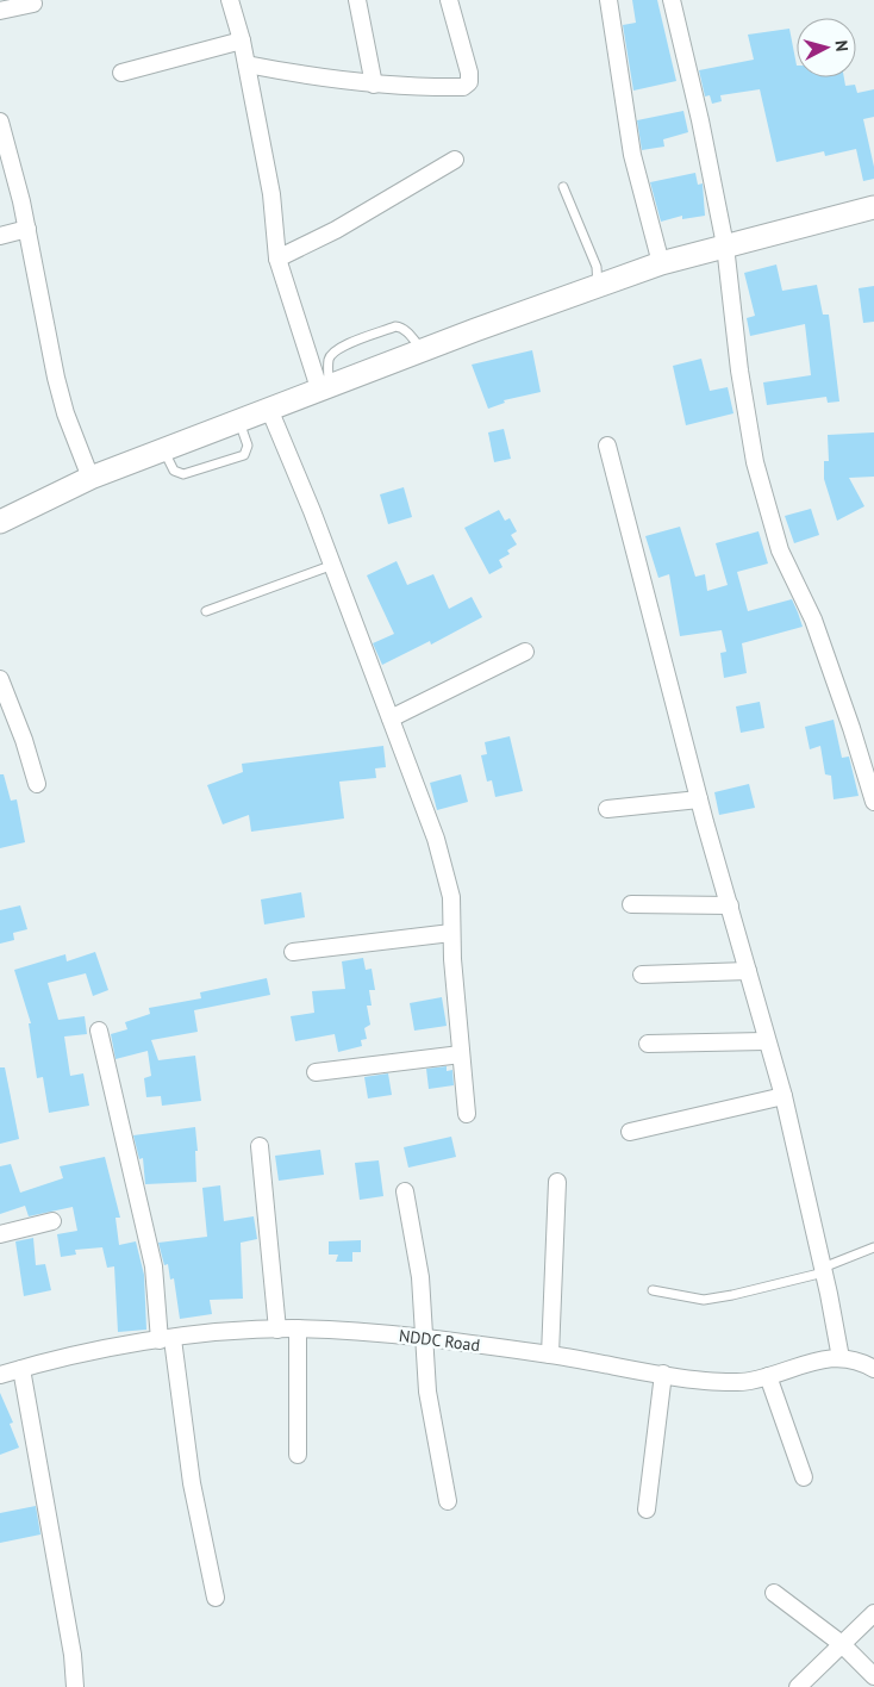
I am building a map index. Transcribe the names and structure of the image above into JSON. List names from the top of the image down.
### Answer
{
  "streets": {
    "street": ["NDDC Road"]
  },
  "north": "right"
}
